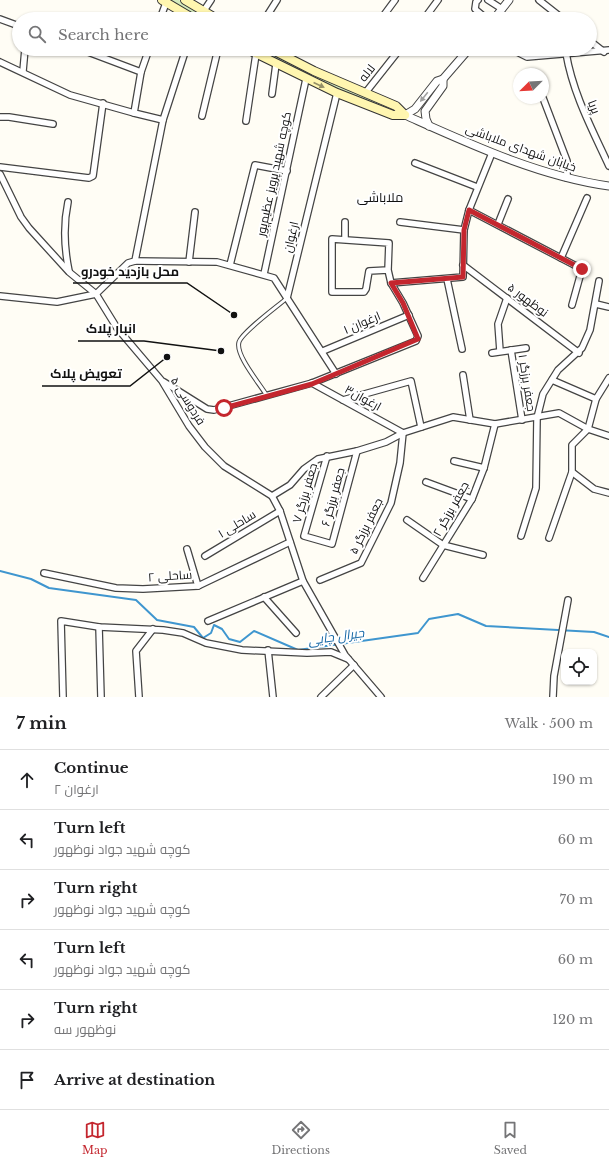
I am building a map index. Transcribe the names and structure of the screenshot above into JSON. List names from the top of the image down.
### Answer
{
  "streets": {
    "main road": ["خیابان شهدای ملاباشی"],
    "street": [
      "لاله",
      "پریا",
      "کوچه شهید پرویز عظیم‌پور",
      "ارغوان",
      "نوظهور ۵",
      "ارغوان ۱",
      "جعفر برزگر ۱",
      "ارغوان۳",
      "فردوسی ۵",
      "جعفر برزگر ۷",
      "جعفر برزگر ۶",
      "جعفر برزگر ۲",
      "ساحلی ۱",
      "جعفر برزگر ۵",
      "ساحلی ۲"
    ]
  },
  "crossings": [
    ["لاله", "خیابان شهدای ملاباشی"],
    ["خیابان شهدای ملاباشی", "کوچه شهید پرویز عظیم‌پور"],
    ["خیابان شهدای ملاباشی", "ارغوان"],
    ["ارغوان۳", "جعفر برزگر ۵"],
    ["فردوسی ۵", "ساحلی ۱"],
    ["فردوسی ۵", "ساحلی ۲"],
    ["جعفر برزگر ۷", "جعفر برزگر ۶"]
  ],
  "districts": ["ملاباشی"],
  "water": ["جیرال چایی"],
  "places": ["محل بازدید خودرو", "انبار پلاک", "تعویض پلاک"],
  "north": "bottom left",
  "page": {
    "search": "Search here",
    "heading": ["7 min", "Walk · 500 m"],
    "list": [
      ["Continue", "ارغوان ۲", "190 m"],
      ["Turn left", "کوچه شهید جواد نوظهور", "60 m"],
      ["Turn right", "کوچه شهید جواد نوظهور", "70 m"],
      ["Turn left", "کوچه شهید جواد نوظهور", "60 m"],
      ["Turn right", "نوظهور سه", "120 m"],
      "Arrive at destination"
    ],
    "nav": ["Map", "Directions", "Saved"]
  }
}
